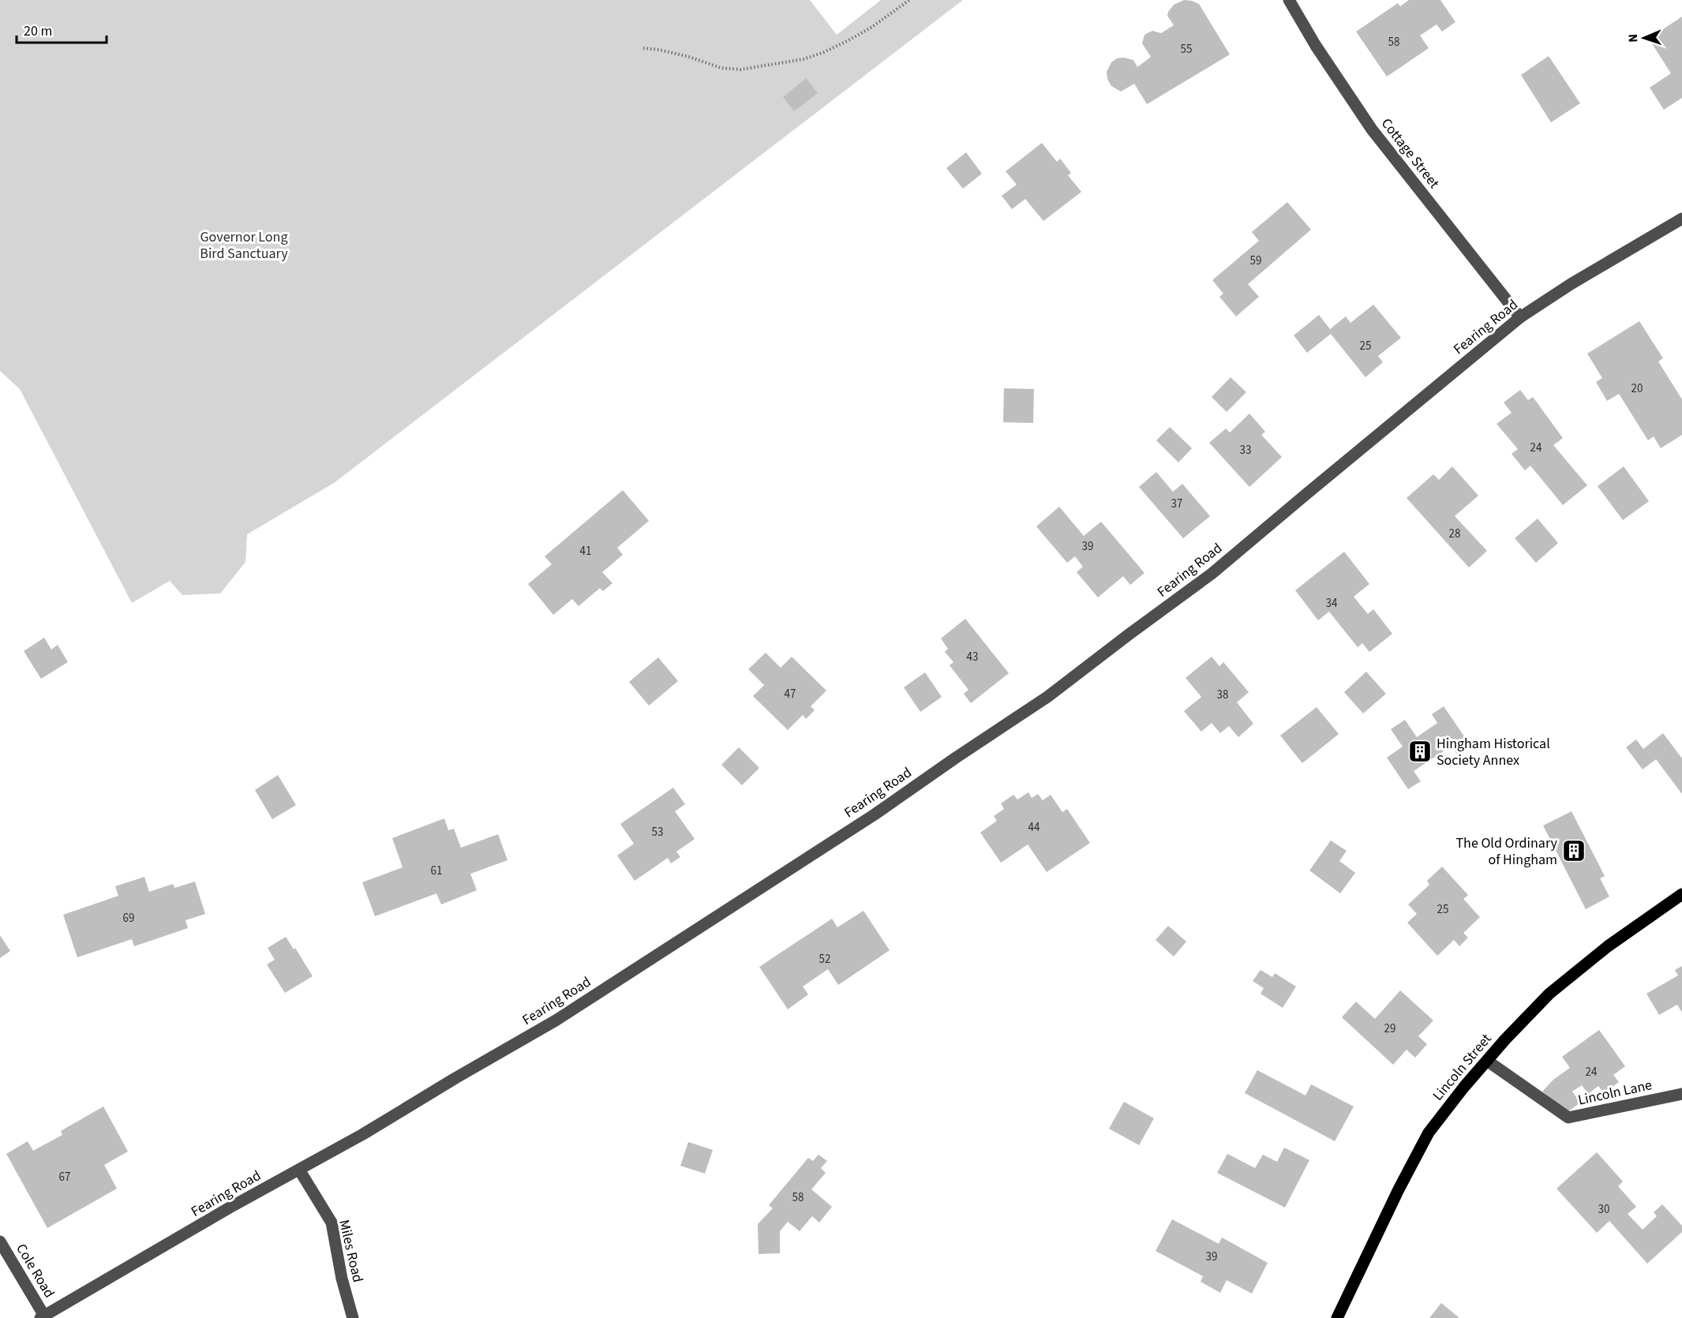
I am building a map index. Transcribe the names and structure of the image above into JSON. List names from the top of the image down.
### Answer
{
  "streets": {
    "main road": ["Lincoln Street"],
    "street": [
      "Cottage Street",
      "Fearing Road",
      "Lincoln Lane",
      "Miles Road",
      "Cole Road"
    ]
  },
  "crossings": [
    ["Cottage Street", "Fearing Road"],
    ["Fearing Road", "Miles Road"],
    ["Fearing Road", "Cole Road"],
    ["Lincoln Street", "Lincoln Lane"]
  ],
  "parks": ["Governor Long Bird Sanctuary"],
  "places": {
    "building": ["Hingham Historical Society Annex", "The Old Ordinary of Hingham"]
  },
  "house_numbers": [
    "58",
    "55",
    "59",
    "25",
    "20",
    "24",
    "33",
    "37",
    "28",
    "39",
    "41",
    "34",
    "43",
    "47",
    "38",
    "44",
    "53",
    "61",
    "25",
    "69",
    "52",
    "29",
    "24",
    "67",
    "58",
    "30",
    "39"
  ],
  "scale_bar": "20 m",
  "north": "left"
}
